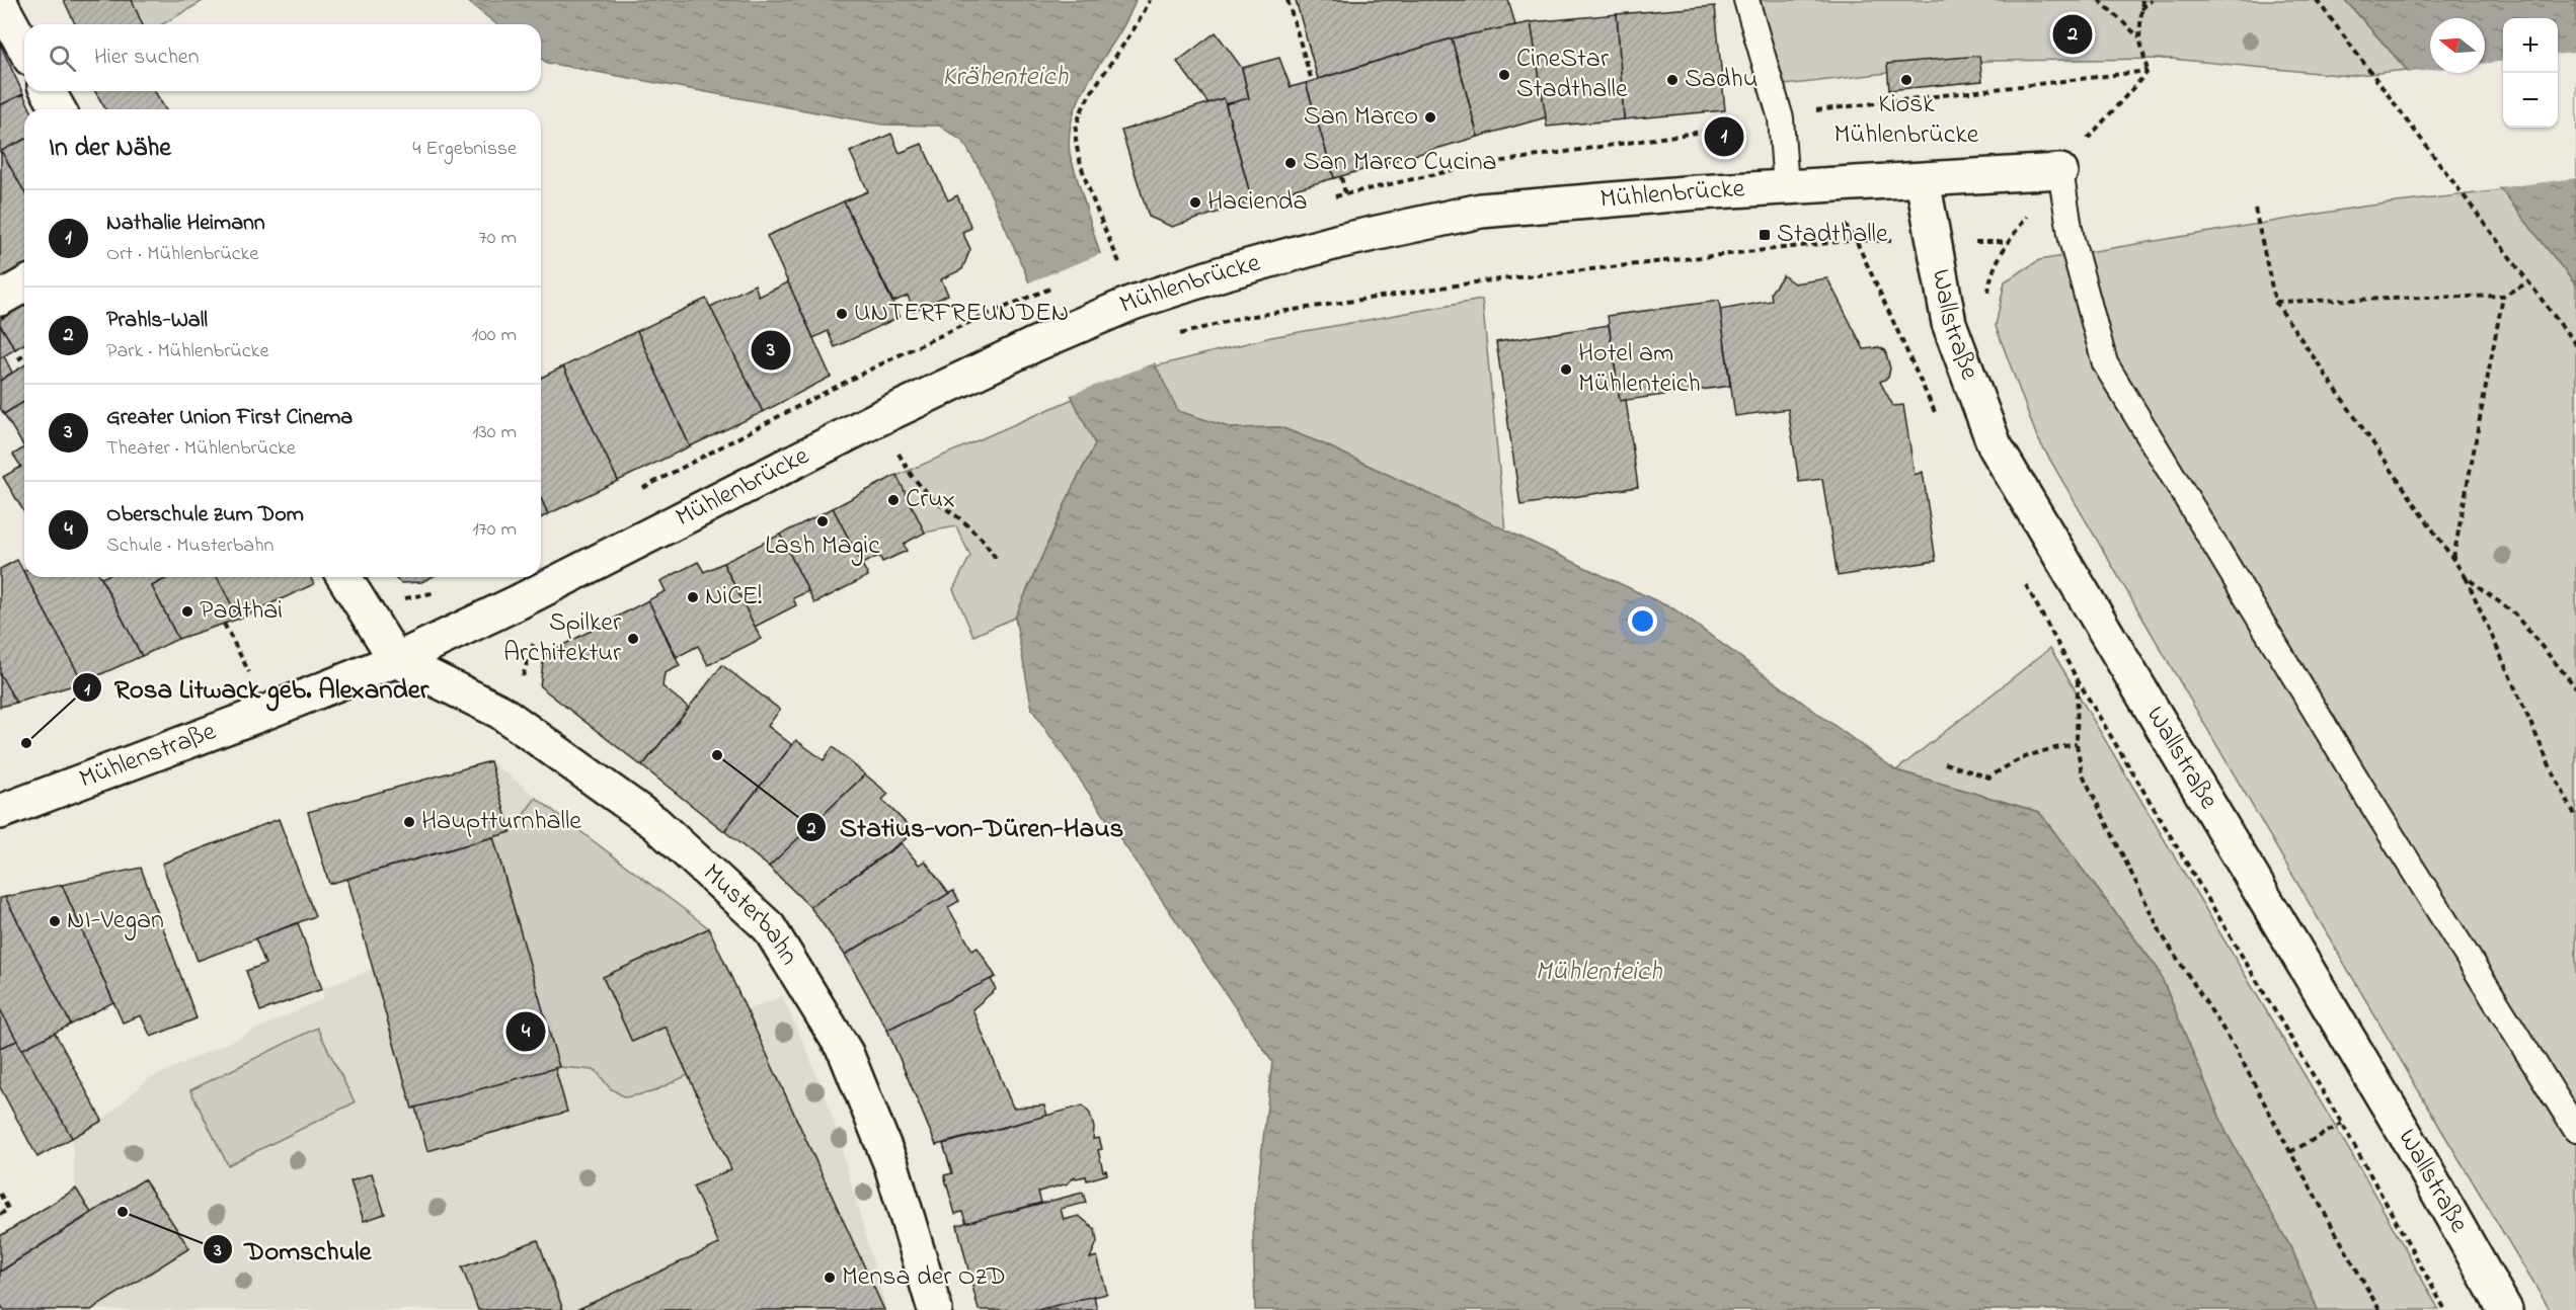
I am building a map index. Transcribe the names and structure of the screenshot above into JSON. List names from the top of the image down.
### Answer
{
  "streets": {
    "street": [
      "Mühlenbrücke",
      "Wallstraße",
      "Mühlenstraße",
      "Musterbahn"
    ]
  },
  "crossings": [
    ["Mühlenbrücke", "Wallstraße"],
    ["Mühlenbrücke", "Mühlenstraße"],
    ["Mühlenbrücke", "Musterbahn"],
    ["Mühlenstraße", "Musterbahn"]
  ],
  "water": ["Krähenteich", "Mühlenteich"],
  "places": {
    "other": [
      "CineStar Stadthalle",
      "Sadhu",
      "Kiosk Mühlenbrücke",
      "San Marco",
      "San Marco Cucina",
      "Hacienda",
      "UNTERFREUNDEN",
      "Hotel am Mühlenteich",
      "Crux",
      "Lash Magic",
      "NiCE!",
      "Padthai",
      "Spilker Architektur",
      "Rosa Litwack geb. Alexander",
      "Statius-von-Düren-Haus",
      "Hauptturnhalle",
      "NI-Vegan",
      "Domschule",
      "Mensa der OzD"
    ],
    "transit": ["Stadthalle"]
  },
  "north": "left",
  "page": {
    "pins": [
      "2",
      "1",
      "3",
      "4"
    ],
    "map_buttons": ["+", "−"],
    "search": "Hier suchen",
    "heading": ["In der Nähe", "4 Ergebnisse"],
    "list": [
      {
        "mark": "1",
        "name": "Nathalie Heimann",
        "note": "Ort · Mühlenbrücke",
        "value": "70 m"
      },
      {
        "mark": "2",
        "name": "Prahls-Wall",
        "note": "Park · Mühlenbrücke",
        "value": "100 m"
      },
      {
        "mark": "3",
        "name": "Greater Union First Cinema",
        "note": "Theater · Mühlenbrücke",
        "value": "130 m"
      },
      {
        "mark": "4",
        "name": "Oberschule zum Dom",
        "note": "Schule · Musterbahn",
        "value": "170 m"
      }
    ]
  }
}
